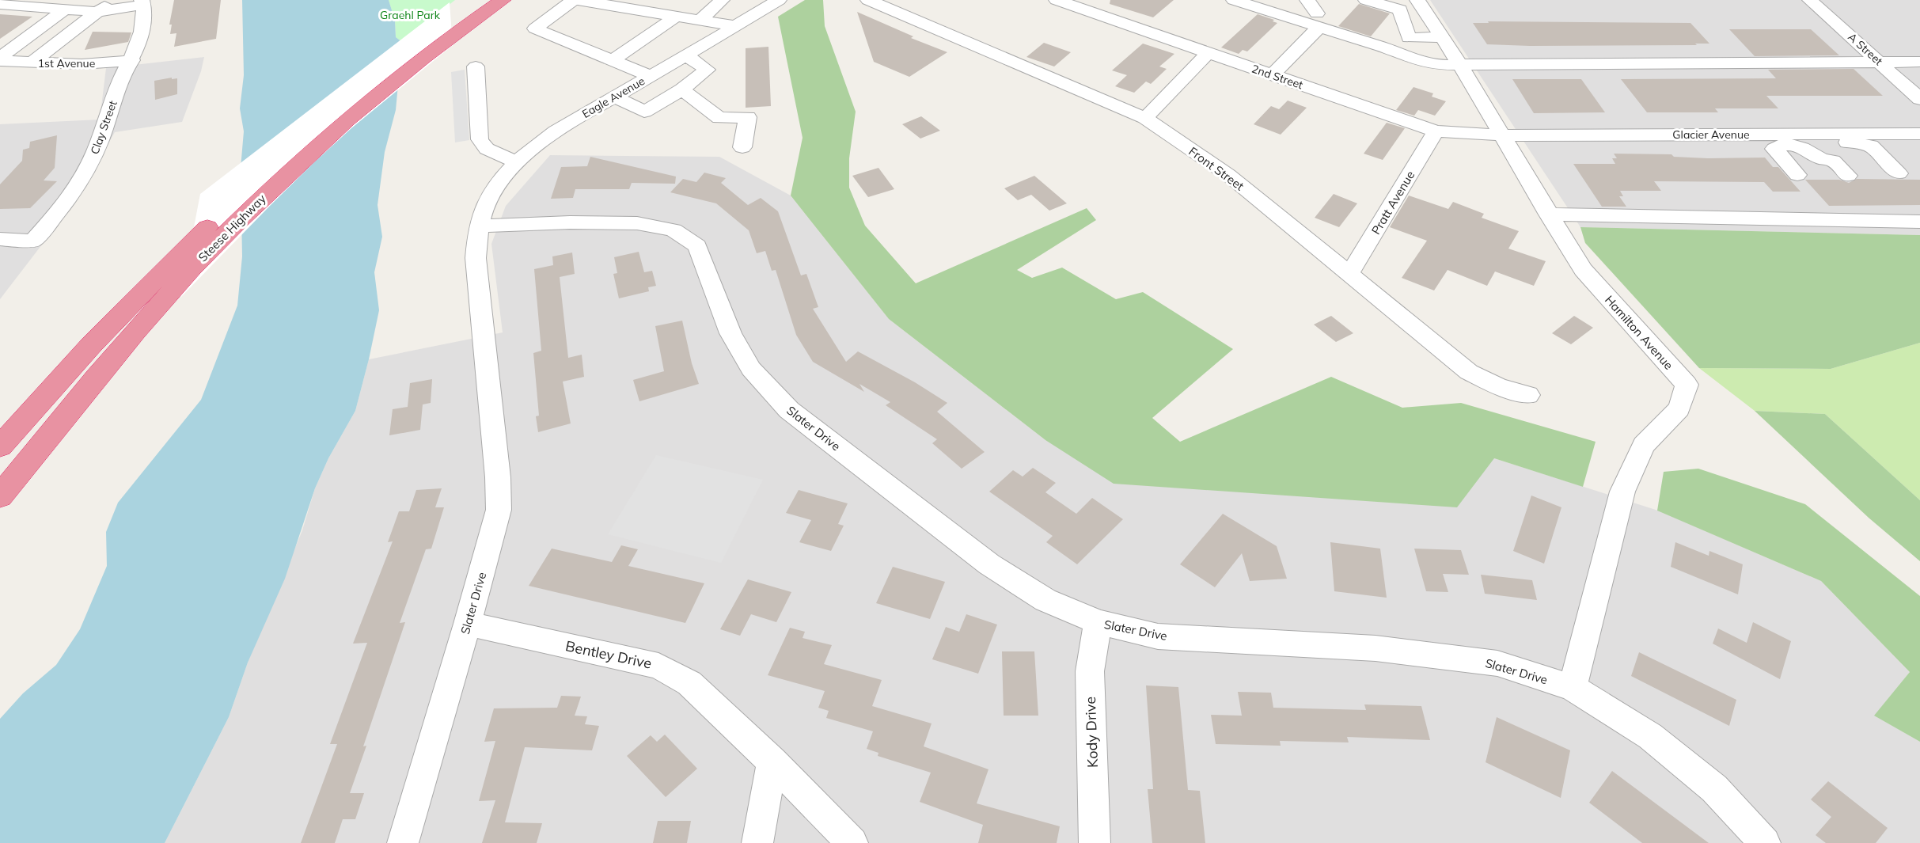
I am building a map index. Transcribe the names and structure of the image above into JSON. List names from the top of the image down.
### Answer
{
  "streets": {
    "highway": ["Steese Highway"],
    "street": [
      "A Street",
      "1st Avenue",
      "2nd Street",
      "Eagle Avenue",
      "Clay Street",
      "Glacier Avenue",
      "Front Street",
      "Pratt Avenue",
      "Hamilton Avenue",
      "Slater Drive",
      "Bentley Drive",
      "Kody Drive"
    ]
  },
  "crossings": [
    ["1st Avenue", "Clay Street"],
    ["2nd Street", "Glacier Avenue"],
    ["2nd Street", "Pratt Avenue"],
    ["2nd Street", "Hamilton Avenue"],
    ["Eagle Avenue", "Slater Drive"],
    ["Glacier Avenue", "Hamilton Avenue"],
    ["Front Street", "Pratt Avenue"],
    ["Hamilton Avenue", "Slater Drive"],
    ["Slater Drive", "Bentley Drive"],
    ["Slater Drive", "Kody Drive"]
  ],
  "parks": ["Graehl Park"]
}
